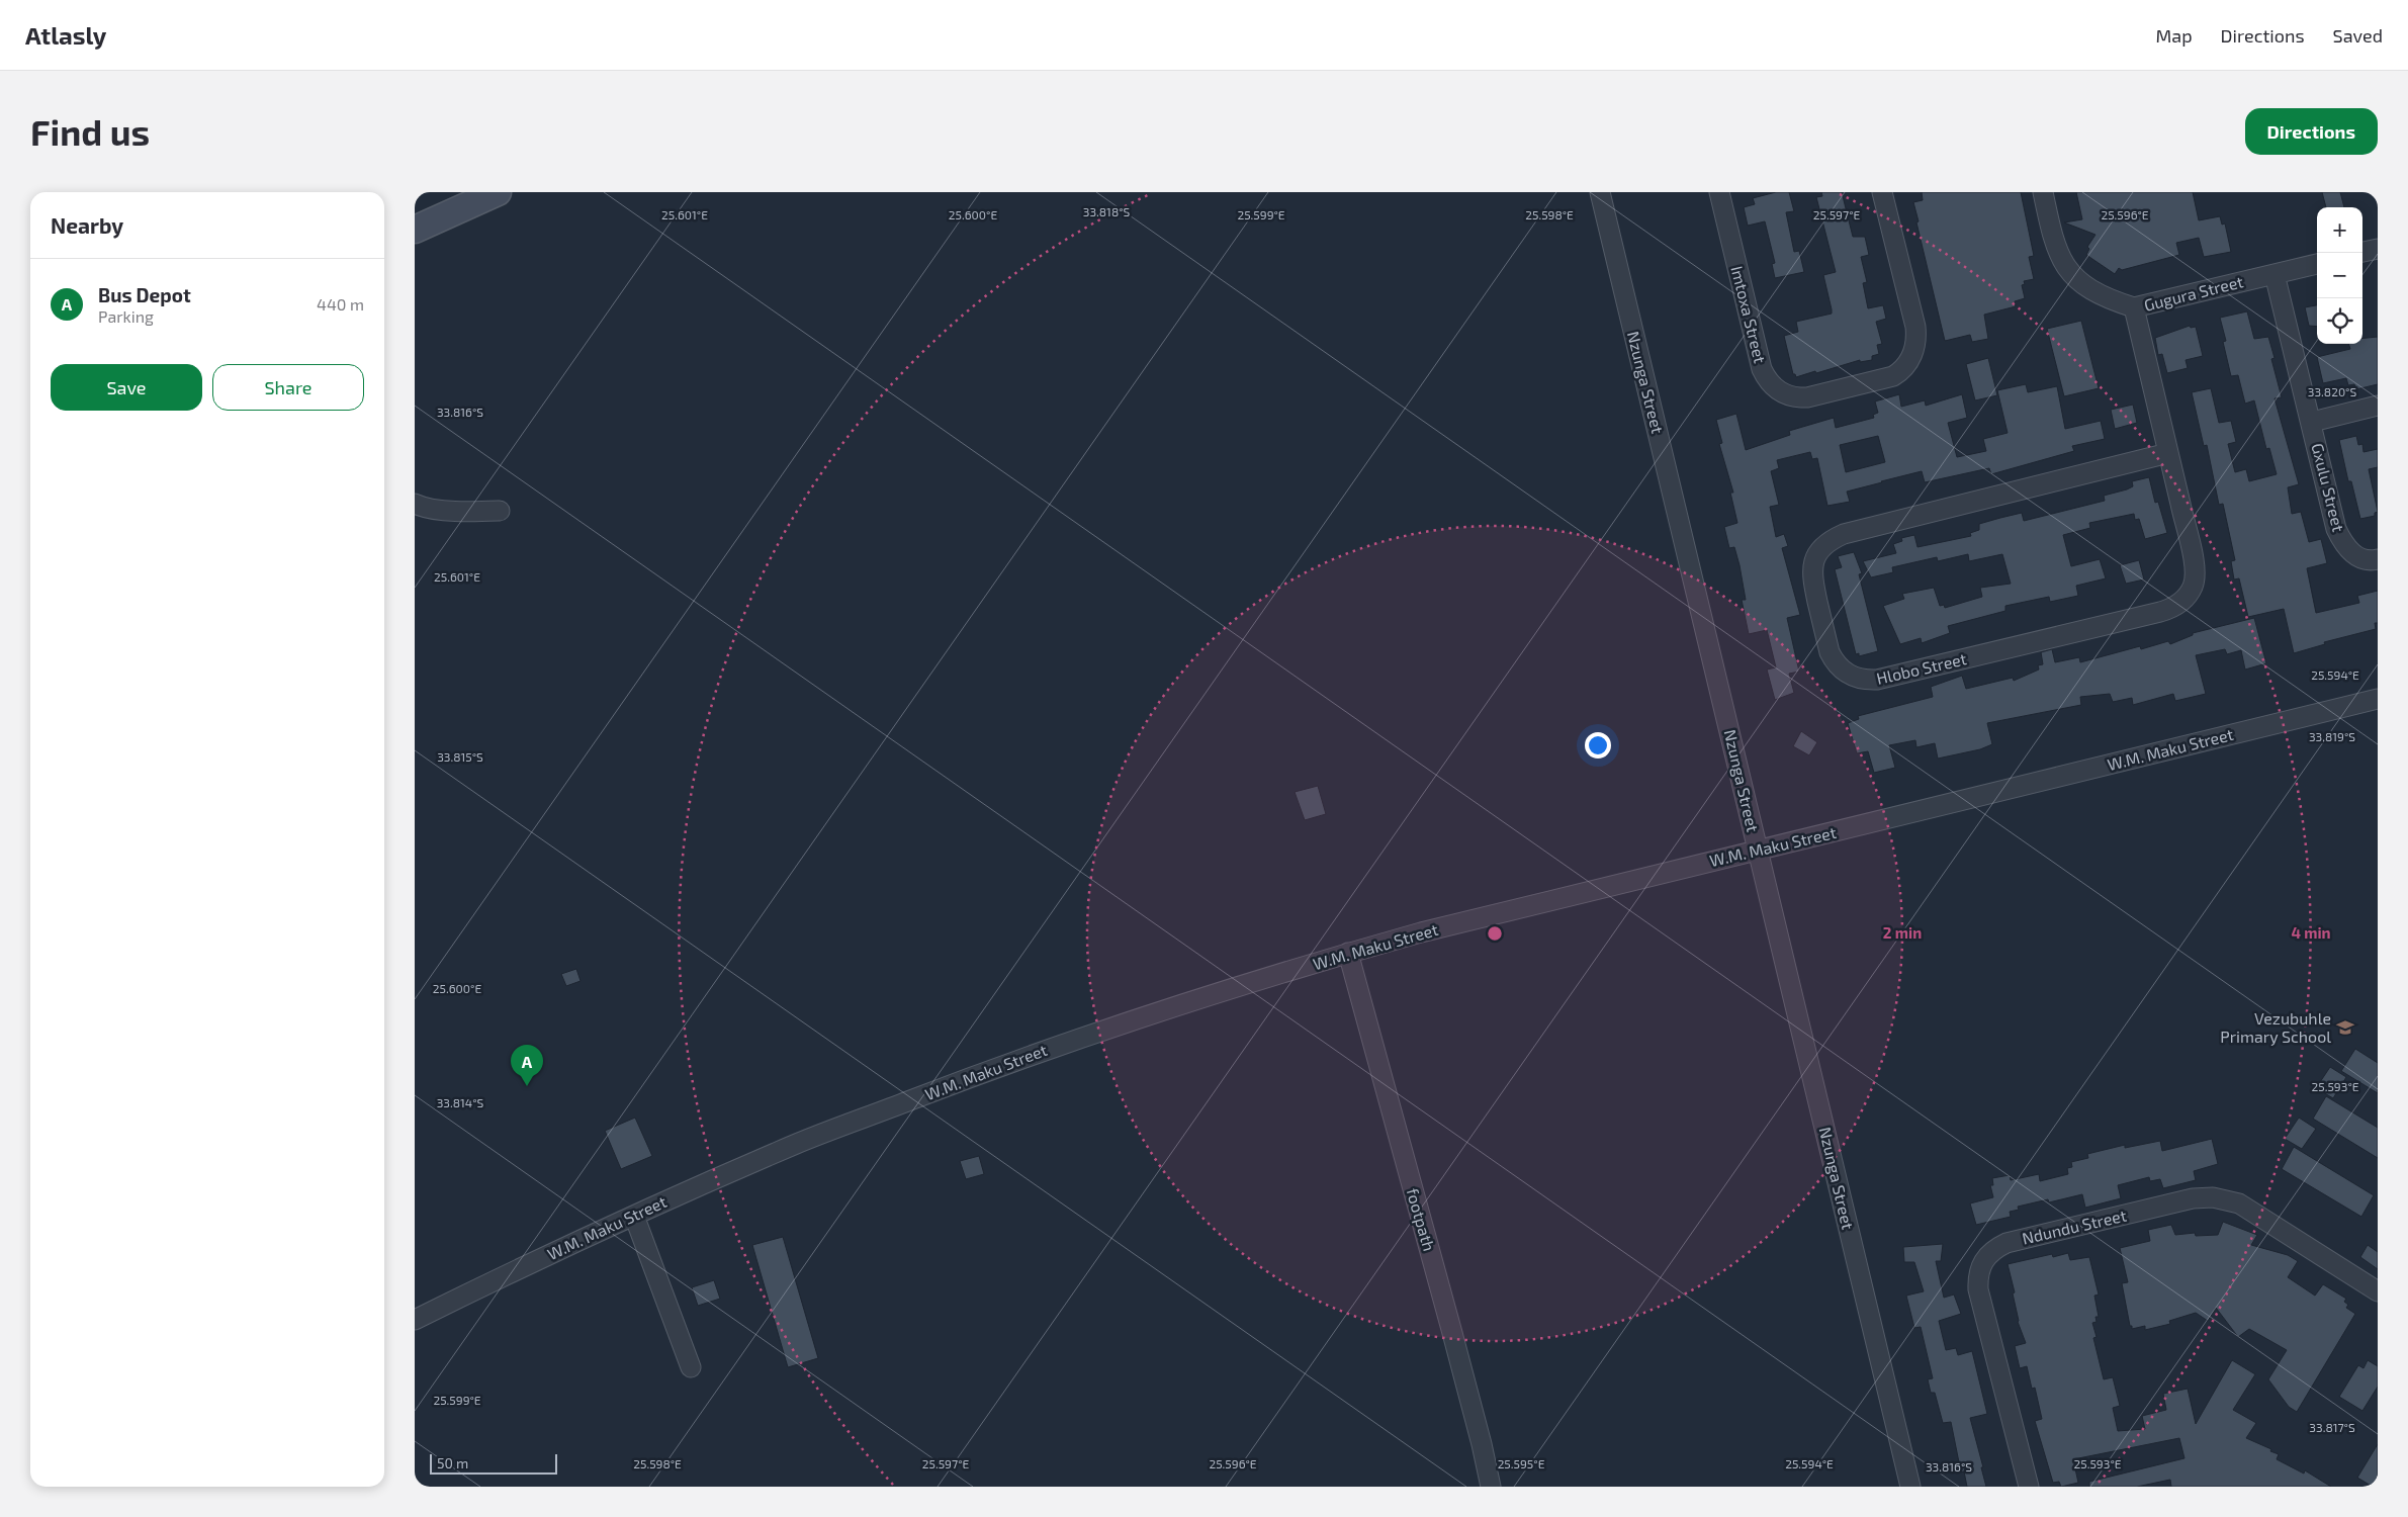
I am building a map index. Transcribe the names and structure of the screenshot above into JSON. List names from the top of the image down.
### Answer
{
  "streets": {
    "street": [
      "Gugura Street",
      "Imtoxa Street",
      "Nzunga Street",
      "Gxulu Street",
      "Hlobo Street",
      "W.M. Maku Street",
      "footpath",
      "Ndundu Street"
    ]
  },
  "crossings": [
    ["Gugura Street", "Gxulu Street"],
    ["Gugura Street", "Hlobo Street"],
    ["Nzunga Street", "W.M. Maku Street"],
    ["W.M. Maku Street", "footpath"]
  ],
  "places": {
    "school or university": ["Vezubuhle Primary School"]
  },
  "scale_bar": "50 m",
  "page": {
    "header": "Atlasly",
    "nav": ["Map", "Directions", "Saved"],
    "buttons": [
      "Directions",
      ["Save", "Share"]
    ],
    "title": "Find us",
    "heading": "Nearby",
    "map_buttons": ["+", "−"],
    "list": [
      {
        "mark": "A",
        "name": "Bus Depot",
        "note": "Parking",
        "value": "440 m"
      }
    ],
    "pins": "A",
    "scale": "50 m"
  },
  "coordinates": [
    "33.818°S",
    "25.601°E",
    "25.600°E",
    "25.599°E",
    "25.598°E",
    "25.597°E",
    "25.596°E",
    "33.820°S",
    "33.816°S",
    "25.594°E",
    "33.819°S",
    "33.815°S",
    "25.593°E",
    "33.814°S",
    "33.817°S",
    "25.595°E"
  ],
  "rings": ["2 min", "4 min"]
}
